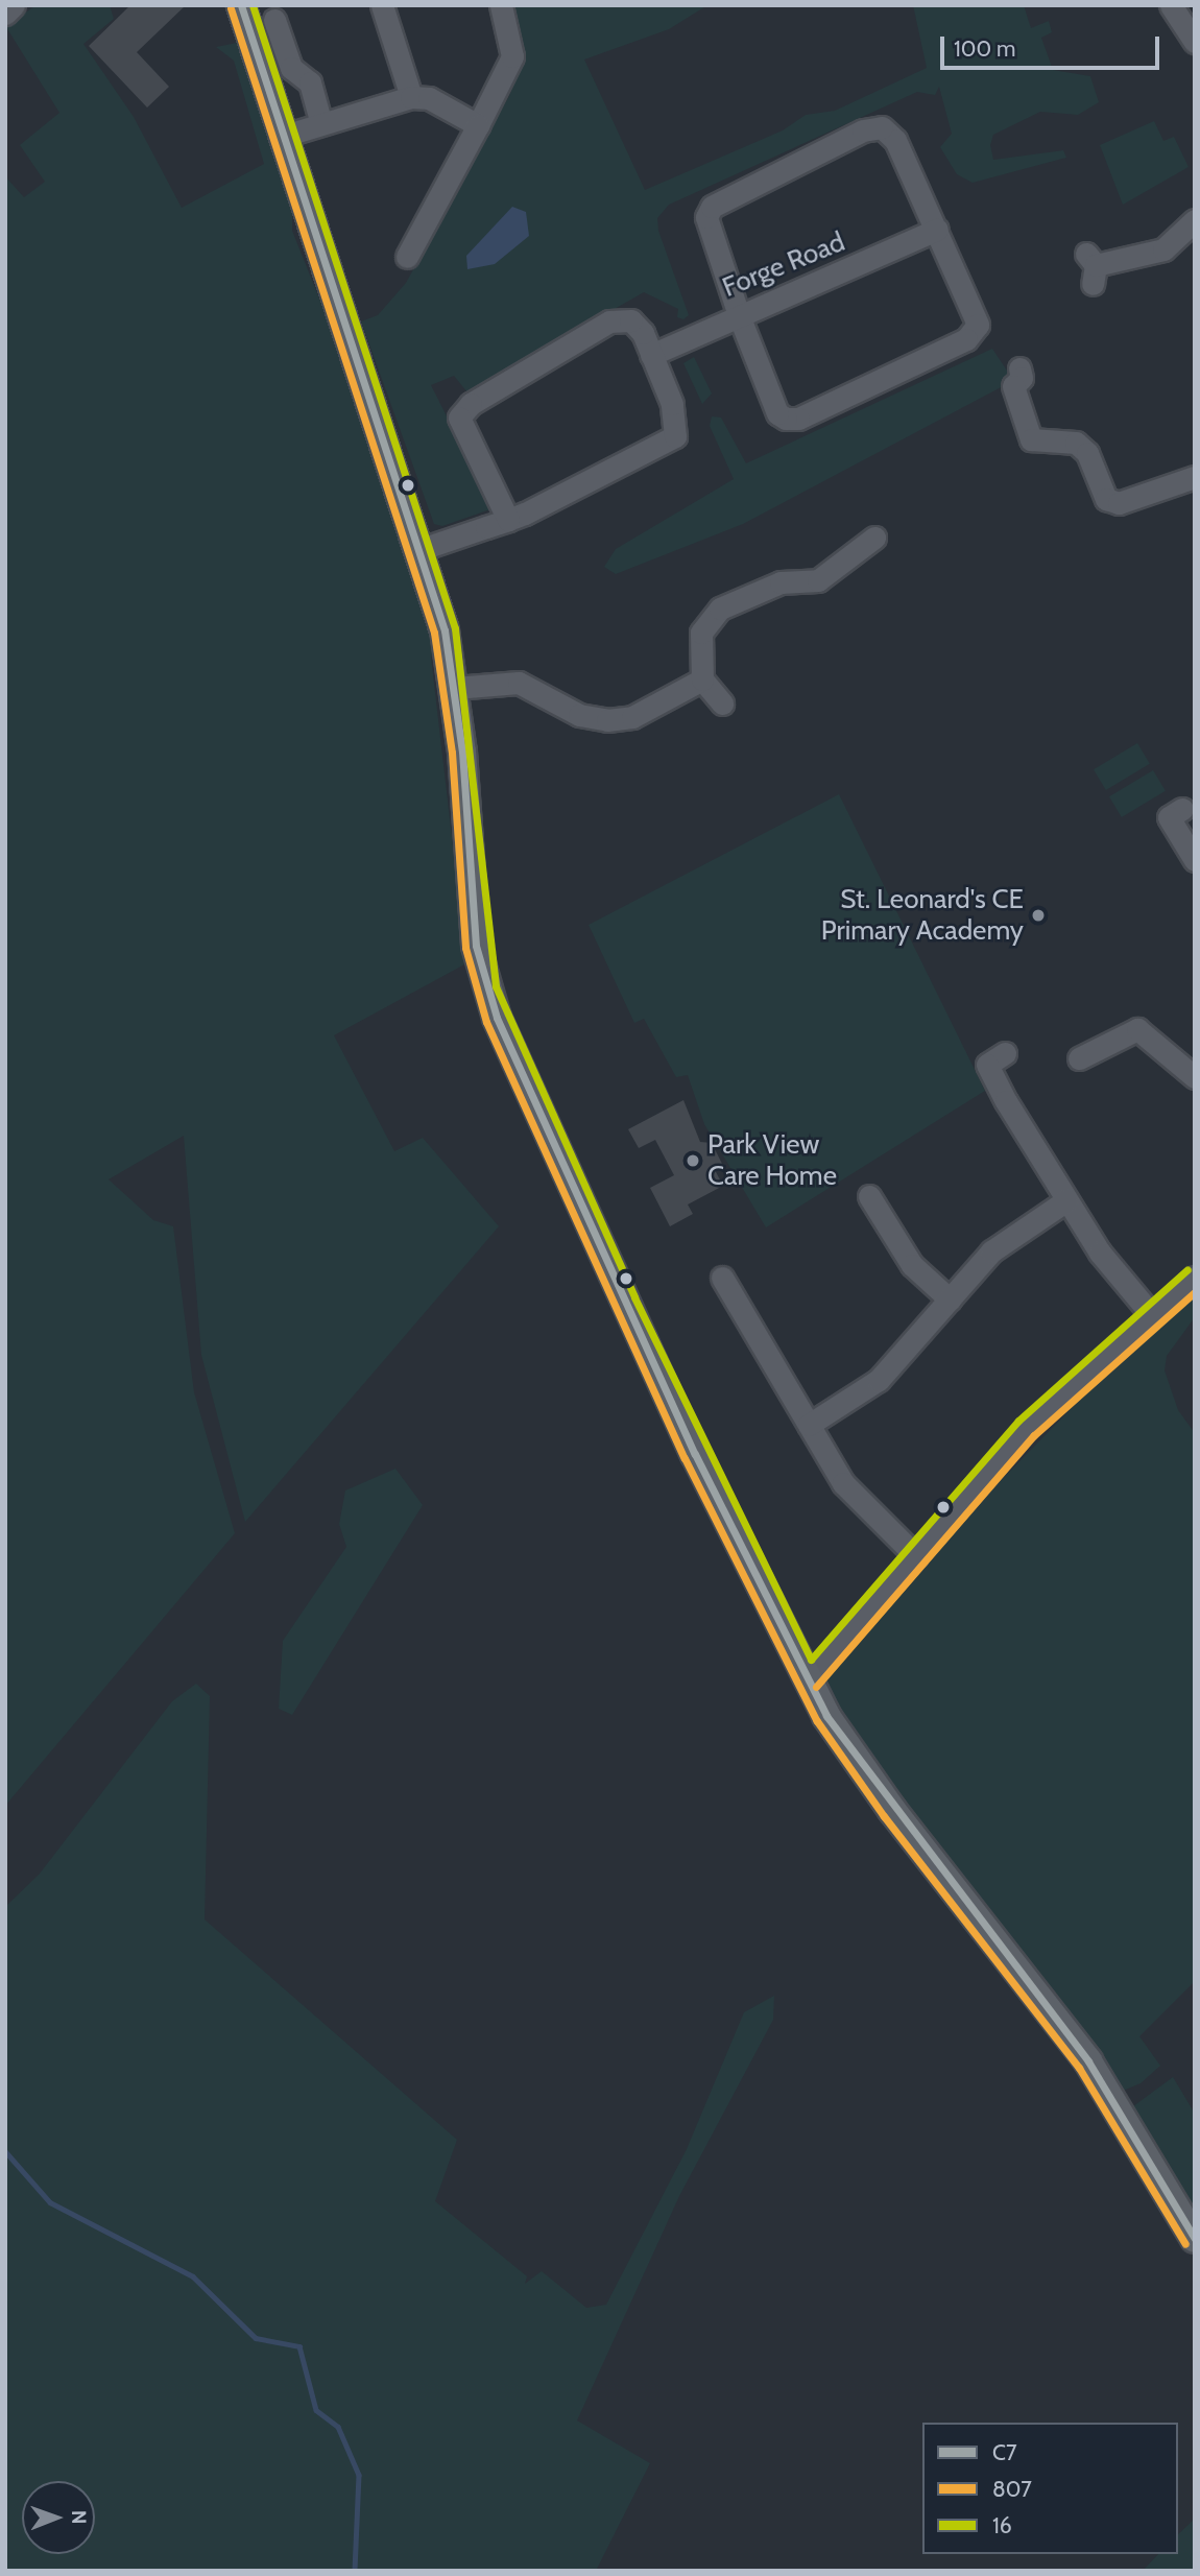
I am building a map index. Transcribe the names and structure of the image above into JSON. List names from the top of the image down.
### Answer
{
  "streets": {
    "street": ["Forge Road"]
  },
  "places": ["St. Leonard's CE Primary Academy", "Park View Care Home"],
  "lines": ["transit line C7", "transit line 16", "transit line 807"],
  "legend": ["C7", "807", "16"],
  "scale_bar": "100 m",
  "north": "right"
}
